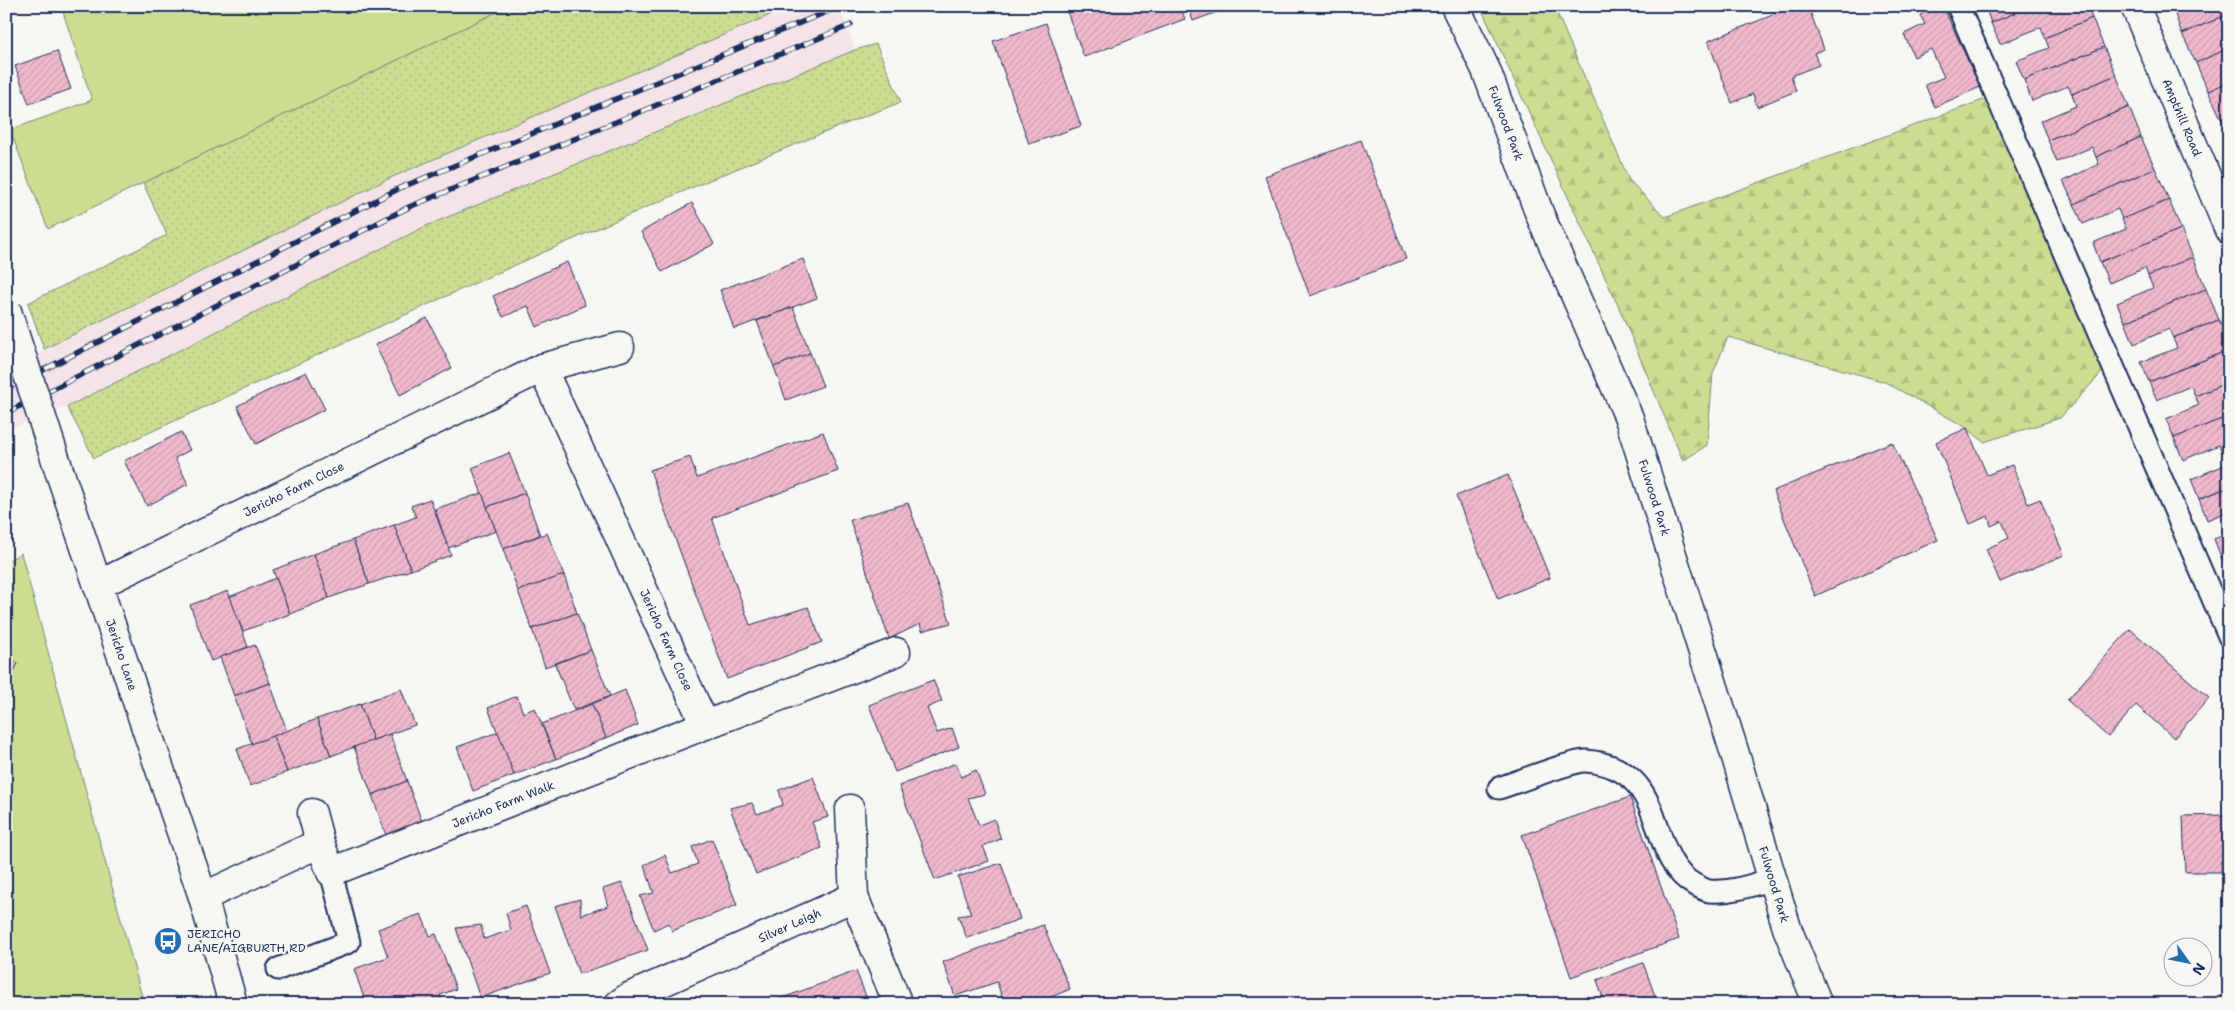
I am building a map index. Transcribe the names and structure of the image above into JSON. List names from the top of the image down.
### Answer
{
  "streets": {
    "street": [
      "Ampthill Road",
      "Fulwood Park",
      "Jericho Farm Close",
      "Jericho Lane",
      "Jericho Farm Walk",
      "Silver Leigh"
    ]
  },
  "crossings": [
    ["Jericho Farm Close", "Jericho Lane"],
    ["Jericho Farm Close", "Jericho Farm Walk"]
  ],
  "places": {
    "bus stop": ["JERICHO LANE/AIGBURTH RD"]
  },
  "north": "bottom right"
}
